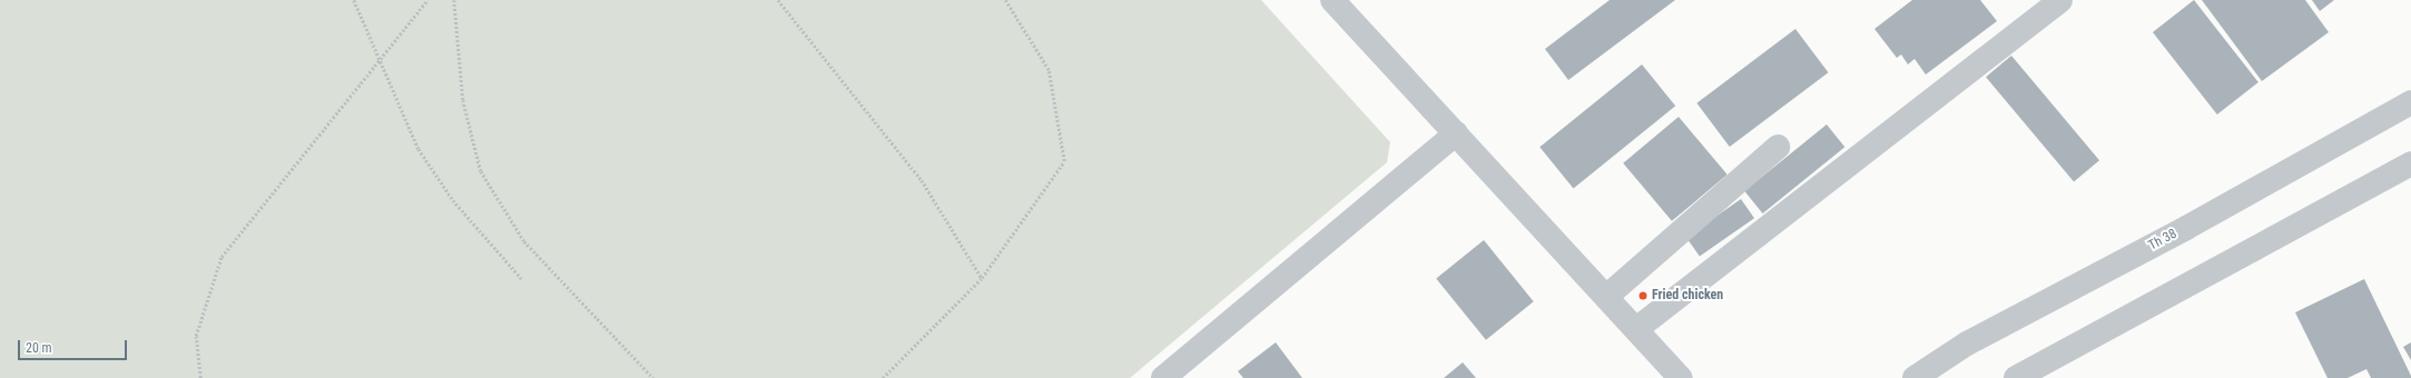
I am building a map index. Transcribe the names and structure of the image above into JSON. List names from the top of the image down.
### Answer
{
  "streets": {
    "street": ["Th 38"]
  },
  "places": ["Fried chicken"],
  "scale_bar": "20 m"
}
